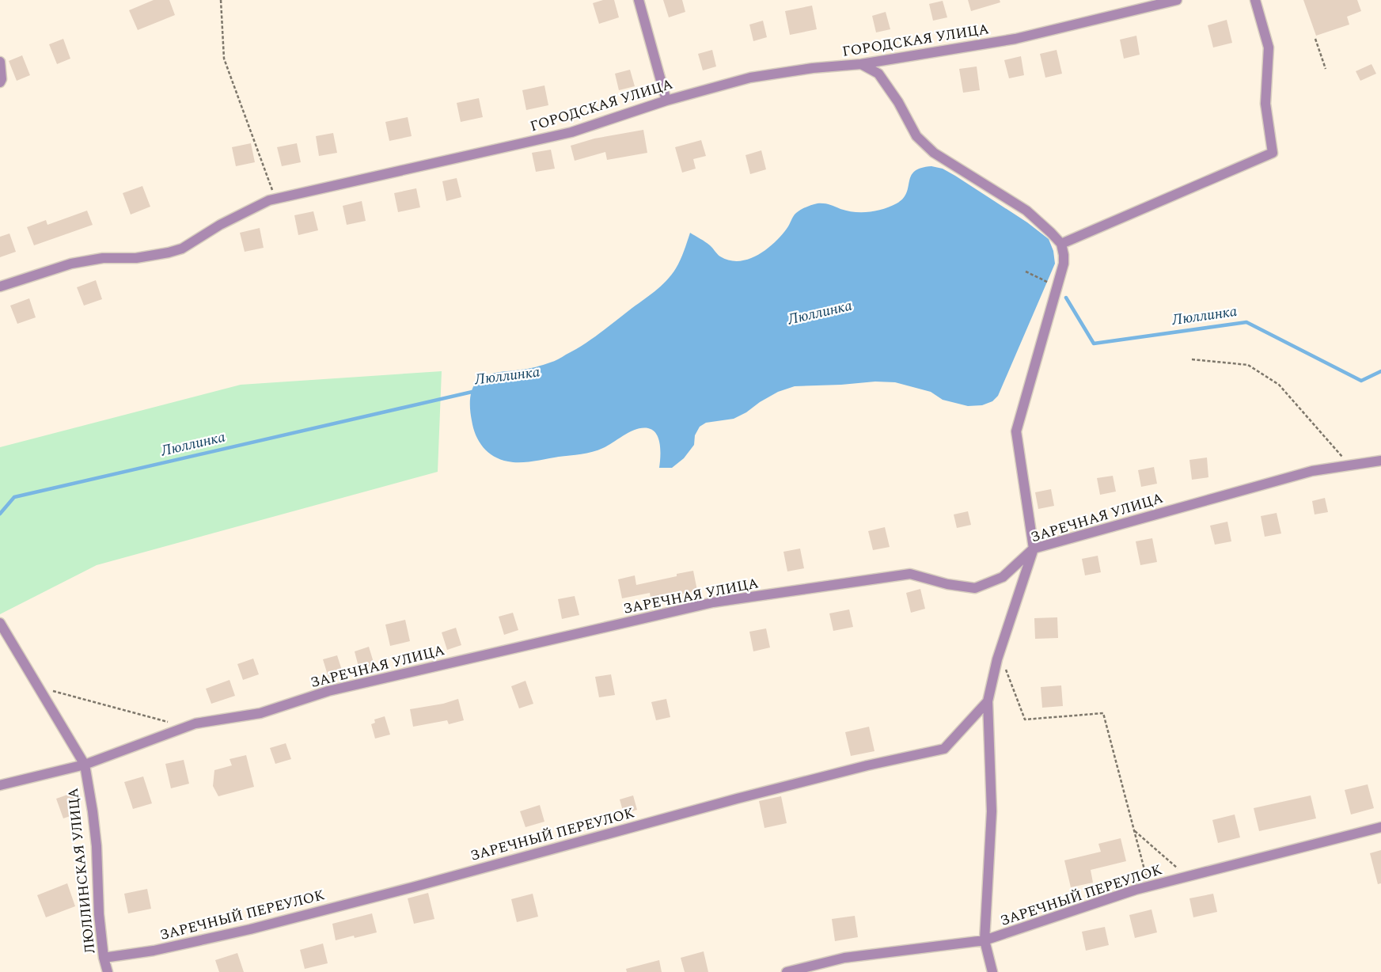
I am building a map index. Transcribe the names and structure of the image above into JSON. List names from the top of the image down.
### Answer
{
  "streets": {
    "street": [
      "ГОРОДСКАЯ УЛИЦА",
      "ЗАРЕЧНАЯ УЛИЦА",
      "ЗАРЕЧНЫЙ ПЕРЕУЛОК",
      "ЛЮЛЛИНСКАЯ УЛИЦА"
    ]
  },
  "crossings": [
    ["ЗАРЕЧНАЯ УЛИЦА", "ЛЮЛЛИНСКАЯ УЛИЦА"],
    ["ЗАРЕЧНЫЙ ПЕРЕУЛОК", "ЛЮЛЛИНСКАЯ УЛИЦА"]
  ],
  "water": ["Люллинка"]
}
